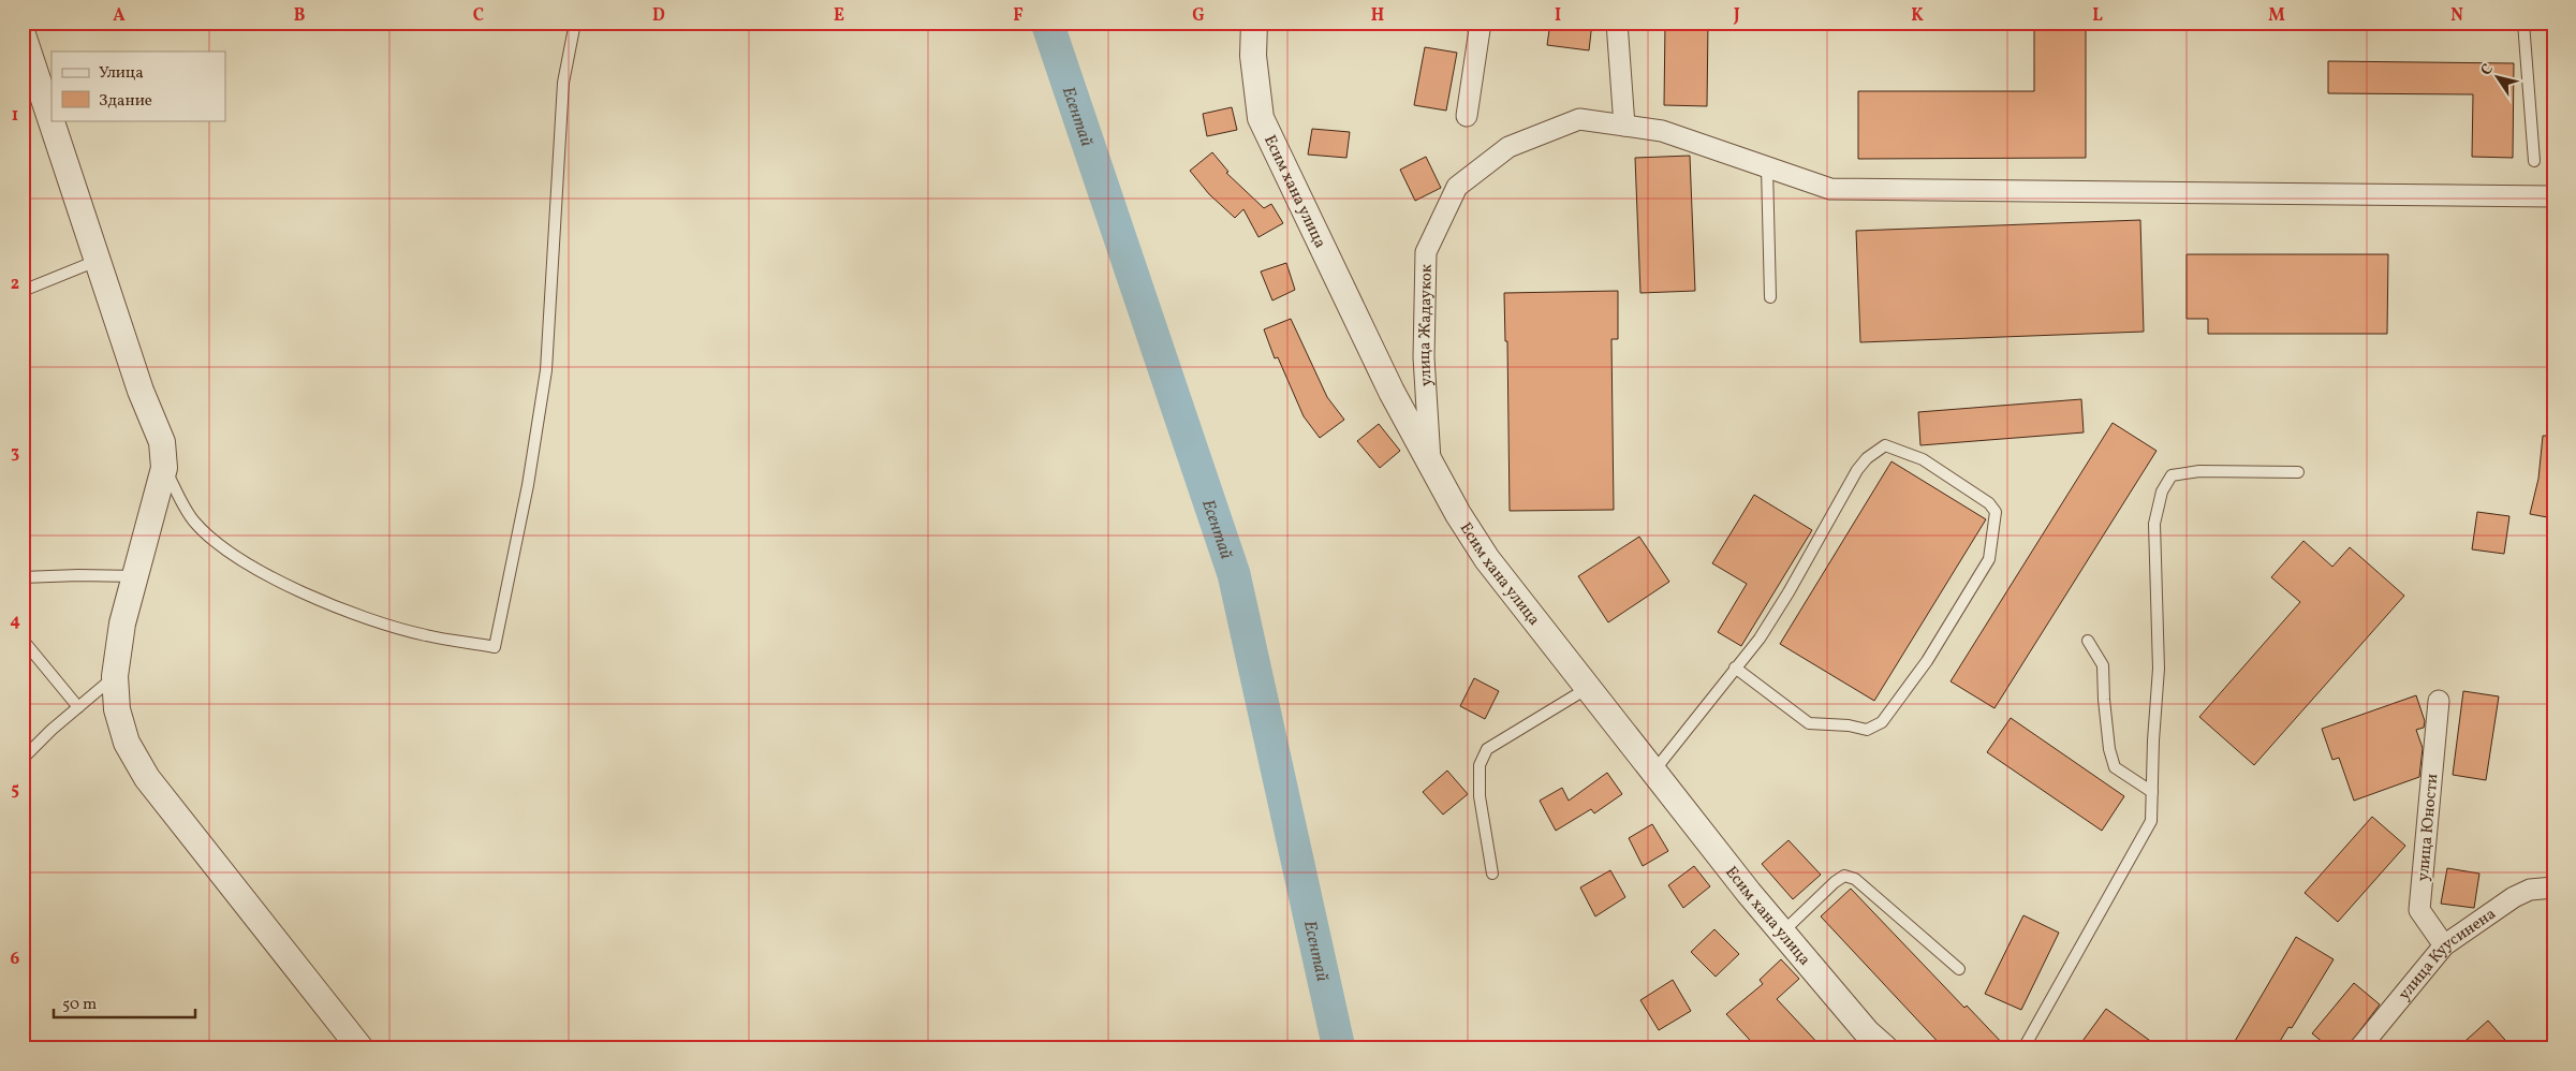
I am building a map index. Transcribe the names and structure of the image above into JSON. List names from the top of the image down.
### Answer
{
  "streets": {
    "street": [
      "Есим хана улица",
      "улица Жадаукок",
      "улица Юности",
      "улица Куусинена"
    ]
  },
  "crossings": [
    ["Есим хана улица", "улица Жадаукок"],
    ["улица Юности", "улица Куусинена"]
  ],
  "water": ["Есентай"],
  "legend": ["Улица", "Здание"],
  "scale_bar": "50 m",
  "north": "top left",
  "grid": {
    "columns": [
      "A",
      "B",
      "C",
      "D",
      "E",
      "F",
      "G",
      "H",
      "I",
      "J",
      "K",
      "L",
      "M",
      "N"
    ],
    "rows": [
      "1",
      "2",
      "3",
      "4",
      "5",
      "6"
    ]
  }
}
